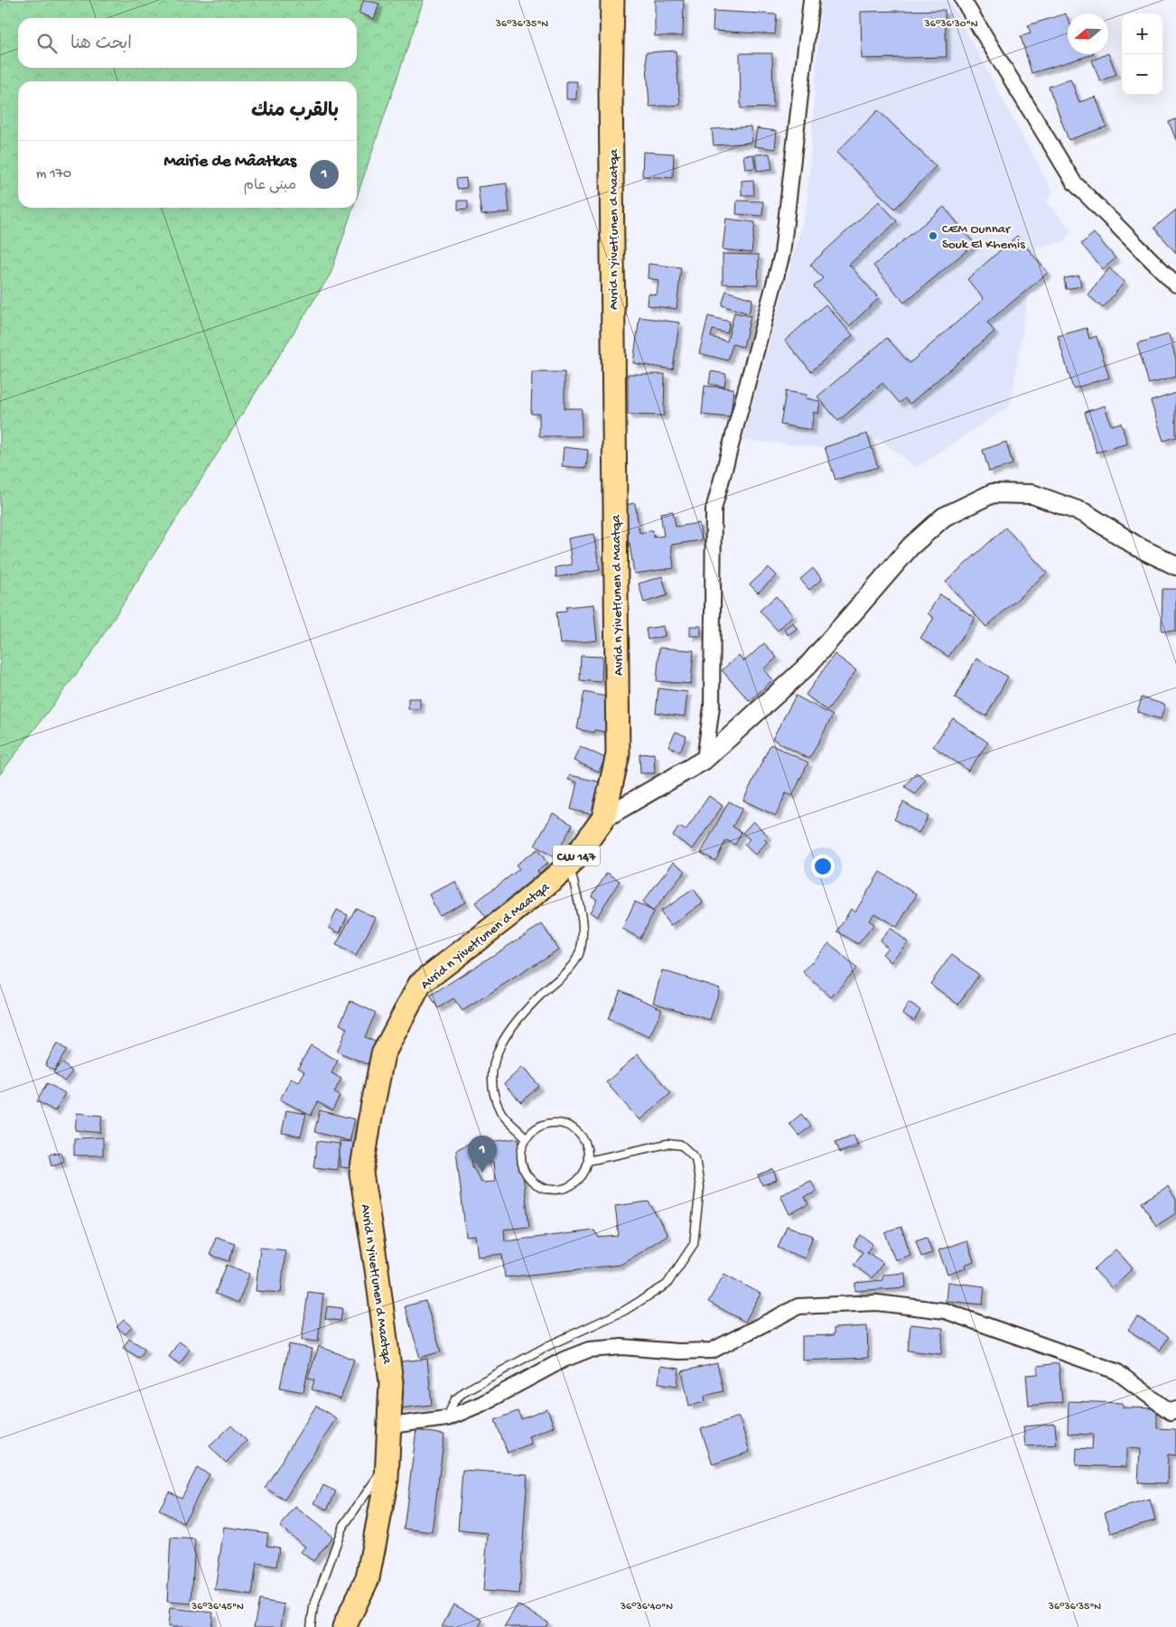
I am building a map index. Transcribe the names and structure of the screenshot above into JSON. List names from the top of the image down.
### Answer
{
  "streets": {
    "main road": ["Avrid n Yivetṛunen d Maatqa", "CW 147"]
  },
  "places": ["CEM Ounnar Souk El Khemis"],
  "north": "left",
  "page": {
    "map_buttons": ["+", "−"],
    "search": "ابحث هنا",
    "heading": "بالقرب منك",
    "list": [
      {
        "mark": "1",
        "name": "Mairie de Mâatkas",
        "note": "مبنى عام",
        "value": "170 m"
      }
    ],
    "pins": "1"
  },
  "coordinates": [
    "36°36'30\"N",
    "36°36'35\"N",
    "36°36'45\"N",
    "36°36'40\"N"
  ]
}
